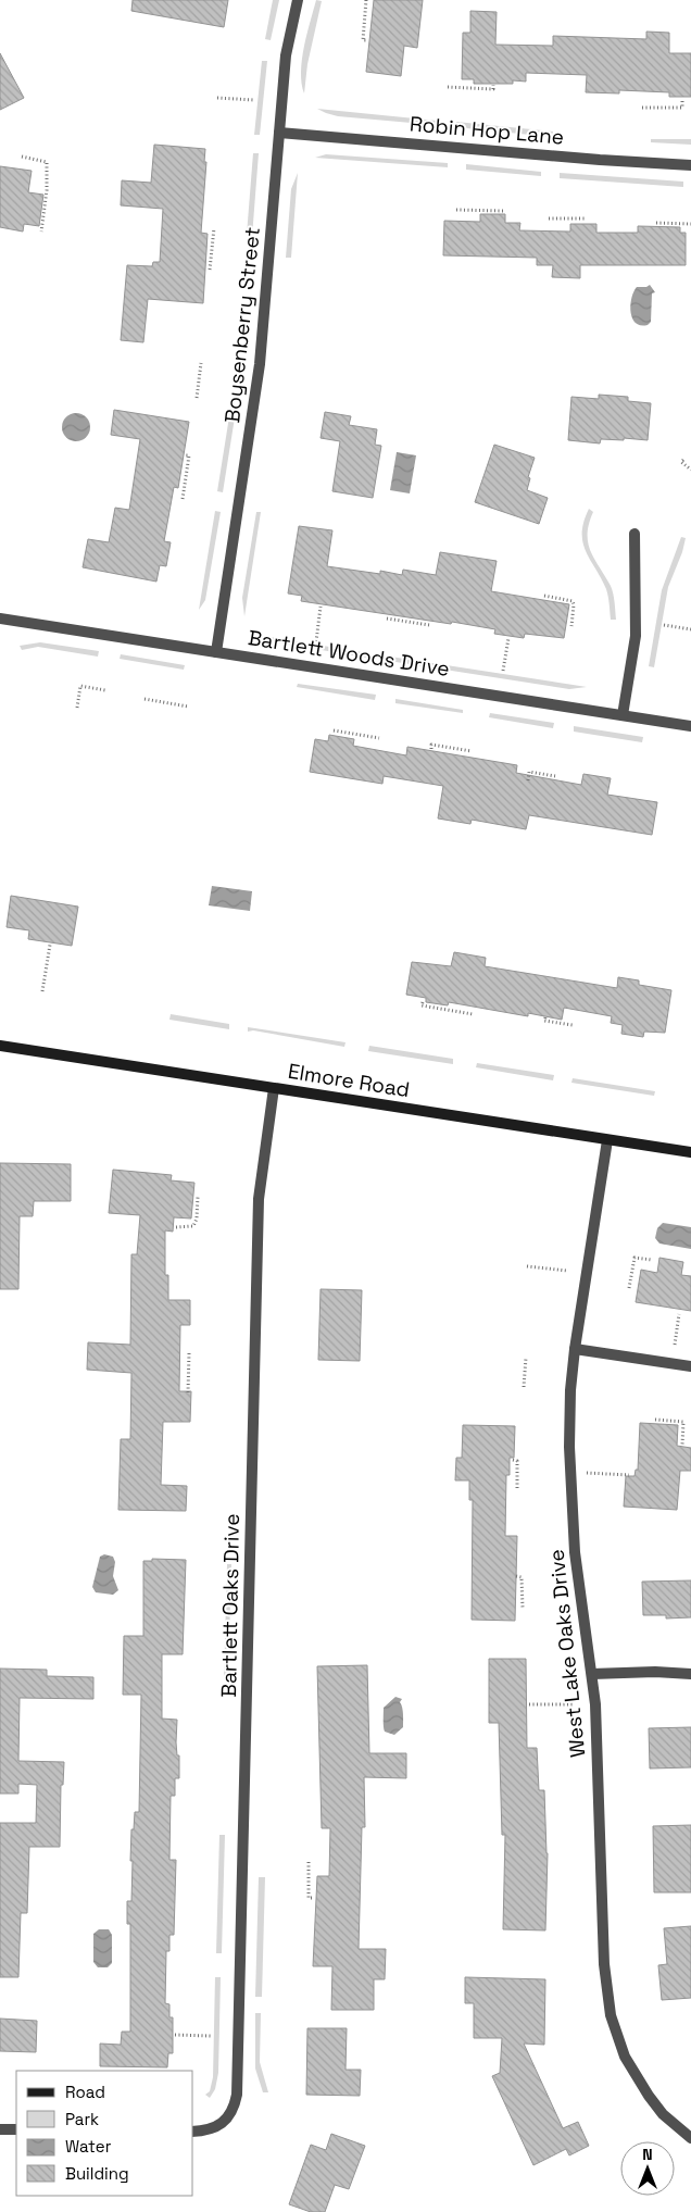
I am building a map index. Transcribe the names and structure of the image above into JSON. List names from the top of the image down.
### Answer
{
  "streets": {
    "street": [
      "Robin Hop Lane",
      "Boysenberry Street",
      "Bartlett Woods Drive",
      "Elmore Road",
      "Bartlett Oaks Drive",
      "West Lake Oaks Drive"
    ]
  },
  "crossings": [
    ["Robin Hop Lane", "Boysenberry Street"],
    ["Boysenberry Street", "Bartlett Woods Drive"],
    ["Elmore Road", "Bartlett Oaks Drive"],
    ["Elmore Road", "West Lake Oaks Drive"]
  ],
  "legend": [
    "Road",
    "Park",
    "Water",
    "Building"
  ],
  "north": "top"
}
